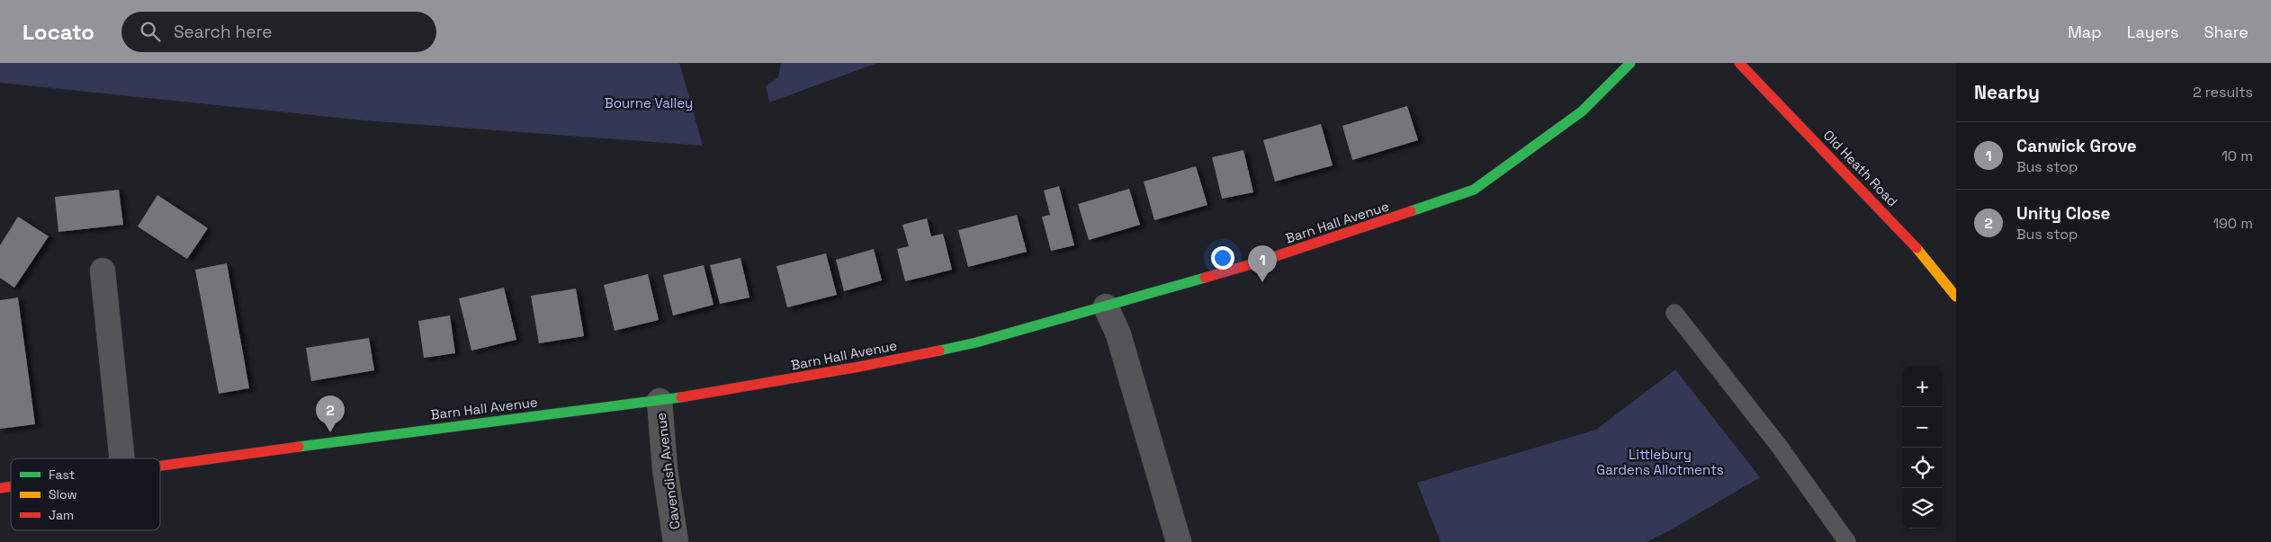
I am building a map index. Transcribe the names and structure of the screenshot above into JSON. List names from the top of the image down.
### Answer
{
  "streets": {
    "street": ["Old Heath Road", "Barn Hall Avenue", "Cavendish Avenue"]
  },
  "crossings": [
    ["Barn Hall Avenue", "Cavendish Avenue"]
  ],
  "parks": ["Bourne Valley", "Littlebury Gardens Allotments"],
  "legend": ["Fast", "Slow", "Jam"],
  "page": {
    "header": "Locato",
    "search": "Search here",
    "nav": ["Map", "Layers", "Share"],
    "heading": ["Nearby", "2 results"],
    "list": [
      {
        "mark": "1",
        "name": "Canwick Grove",
        "note": "Bus stop",
        "value": "10 m"
      },
      {
        "mark": "2",
        "name": "Unity Close",
        "note": "Bus stop",
        "value": "190 m"
      }
    ],
    "pins": ["1", "2"],
    "map_buttons": ["+", "−"]
  }
}
